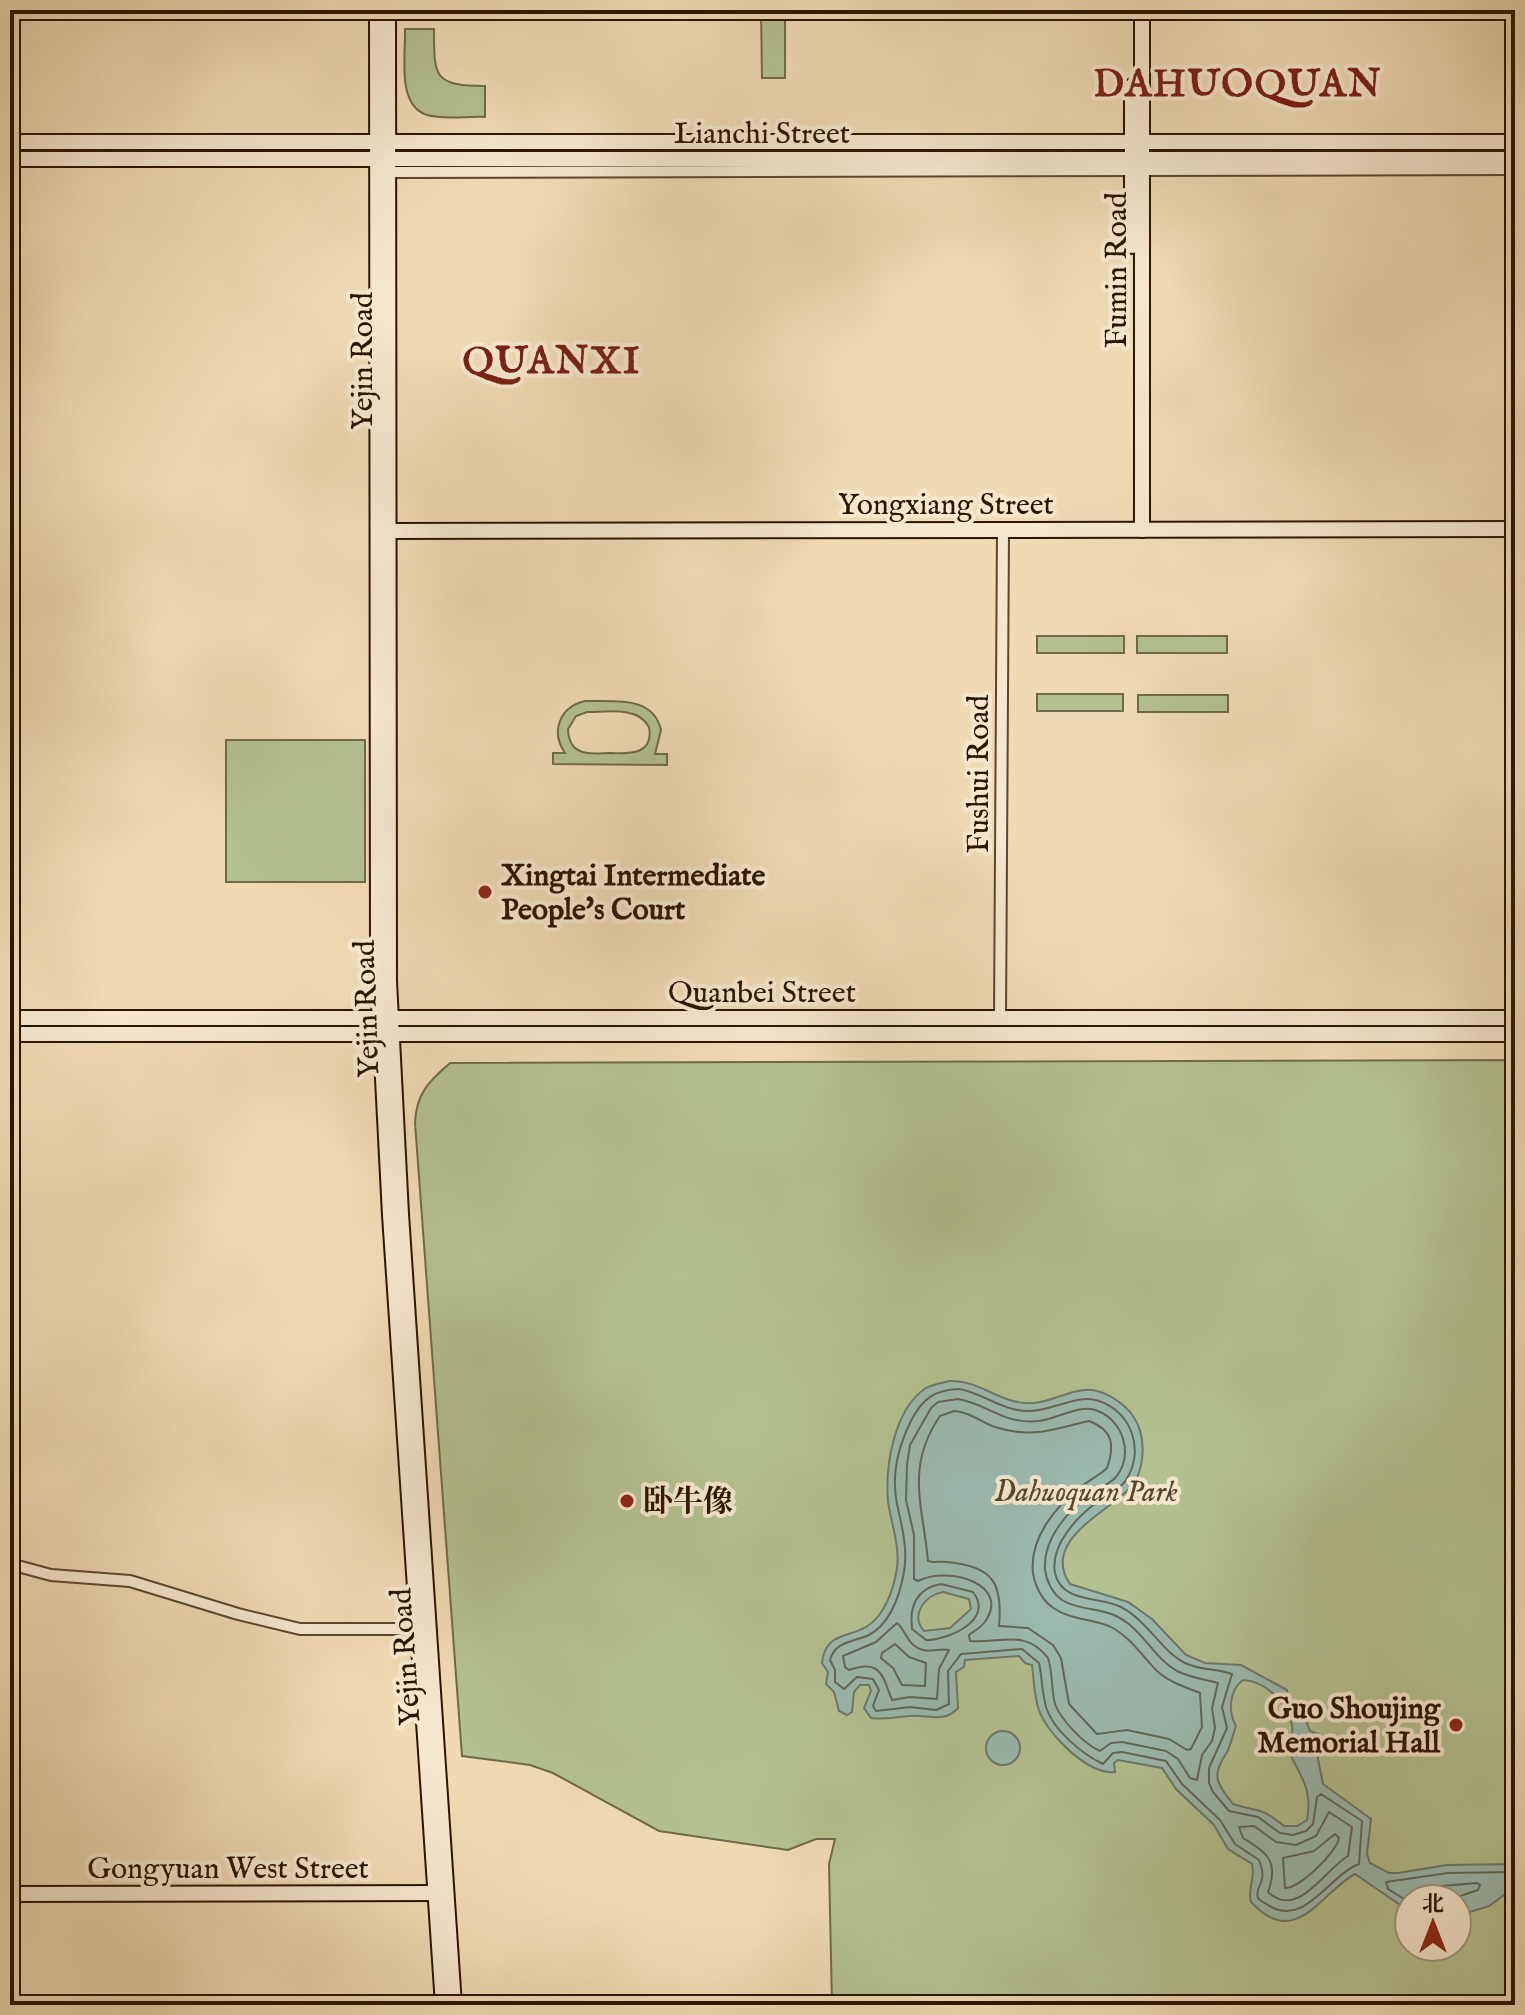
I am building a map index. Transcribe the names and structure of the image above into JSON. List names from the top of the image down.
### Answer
{
  "streets": {
    "main road": [
      "Lianchi Street",
      "Fumin Road",
      "Yejin Road",
      "Yongxiang Street",
      "Quanbei Street",
      "Gongyuan West Street"
    ],
    "street": ["Fushui Road"]
  },
  "crossings": [
    ["Lianchi Street", "Fumin Road"],
    ["Lianchi Street", "Yejin Road"],
    ["Fumin Road", "Yongxiang Street"],
    ["Yejin Road", "Yongxiang Street"],
    ["Yejin Road", "Quanbei Street"],
    ["Yejin Road", "Gongyuan West Street"],
    ["Yongxiang Street", "Fushui Road"],
    ["Fushui Road", "Quanbei Street"]
  ],
  "districts": ["DAHUOQUAN", "QUANXI"],
  "parks": ["Dahuoquan Park"],
  "places": ["Xingtai Intermediate People's Court", "卧牛像", "Guo Shoujing Memorial Hall"],
  "north": "top"
}
